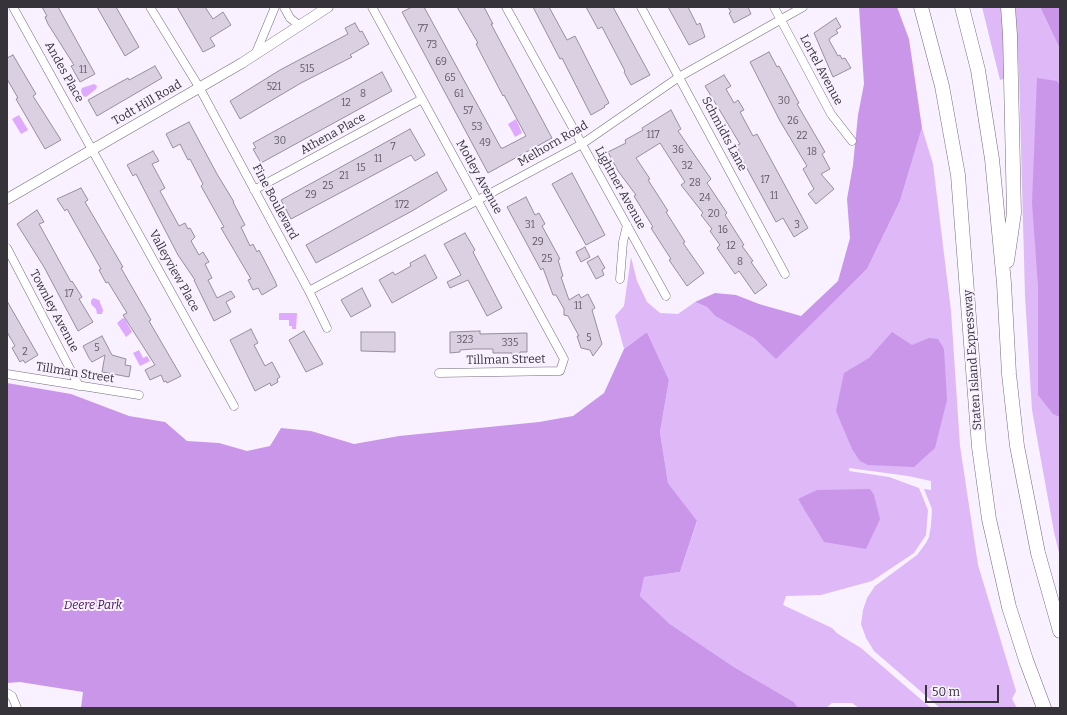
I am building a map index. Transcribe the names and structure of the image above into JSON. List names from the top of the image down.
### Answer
{
  "streets": {
    "highway": ["Staten Island Expressway"],
    "street": [
      "Lortel Avenue",
      "Andes Place",
      "Todt Hill Road",
      "Athena Place",
      "Schmidts Lane",
      "Melhorn Road",
      "Motley Avenue",
      "Lightner Avenue",
      "Fine Boulevard",
      "Valleyview Place",
      "Townley Avenue",
      "Tillman Street"
    ]
  },
  "crossings": [
    ["Lortel Avenue", "Melhorn Road"],
    ["Andes Place", "Todt Hill Road"],
    ["Andes Place", "Valleyview Place"],
    ["Todt Hill Road", "Fine Boulevard"],
    ["Todt Hill Road", "Valleyview Place"],
    ["Athena Place", "Motley Avenue"],
    ["Athena Place", "Fine Boulevard"],
    ["Schmidts Lane", "Melhorn Road"],
    ["Melhorn Road", "Motley Avenue"],
    ["Melhorn Road", "Lightner Avenue"],
    ["Melhorn Road", "Fine Boulevard"],
    ["Motley Avenue", "Tillman Street"],
    ["Townley Avenue", "Tillman Street"]
  ],
  "parks": ["Deere Park"],
  "house_numbers": [
    "77",
    "73",
    "69",
    "515",
    "11",
    "65",
    "521",
    "8",
    "61",
    "30",
    "12",
    "57",
    "26",
    "53",
    "117",
    "22",
    "30",
    "49",
    "7",
    "36",
    "18",
    "11",
    "32",
    "15",
    "21",
    "17",
    "28",
    "25",
    "29",
    "11",
    "24",
    "172",
    "20",
    "31",
    "3",
    "16",
    "29",
    "12",
    "25",
    "8",
    "17",
    "11",
    "5",
    "323",
    "335",
    "5",
    "2"
  ],
  "scale_bar": "50 m"
}
